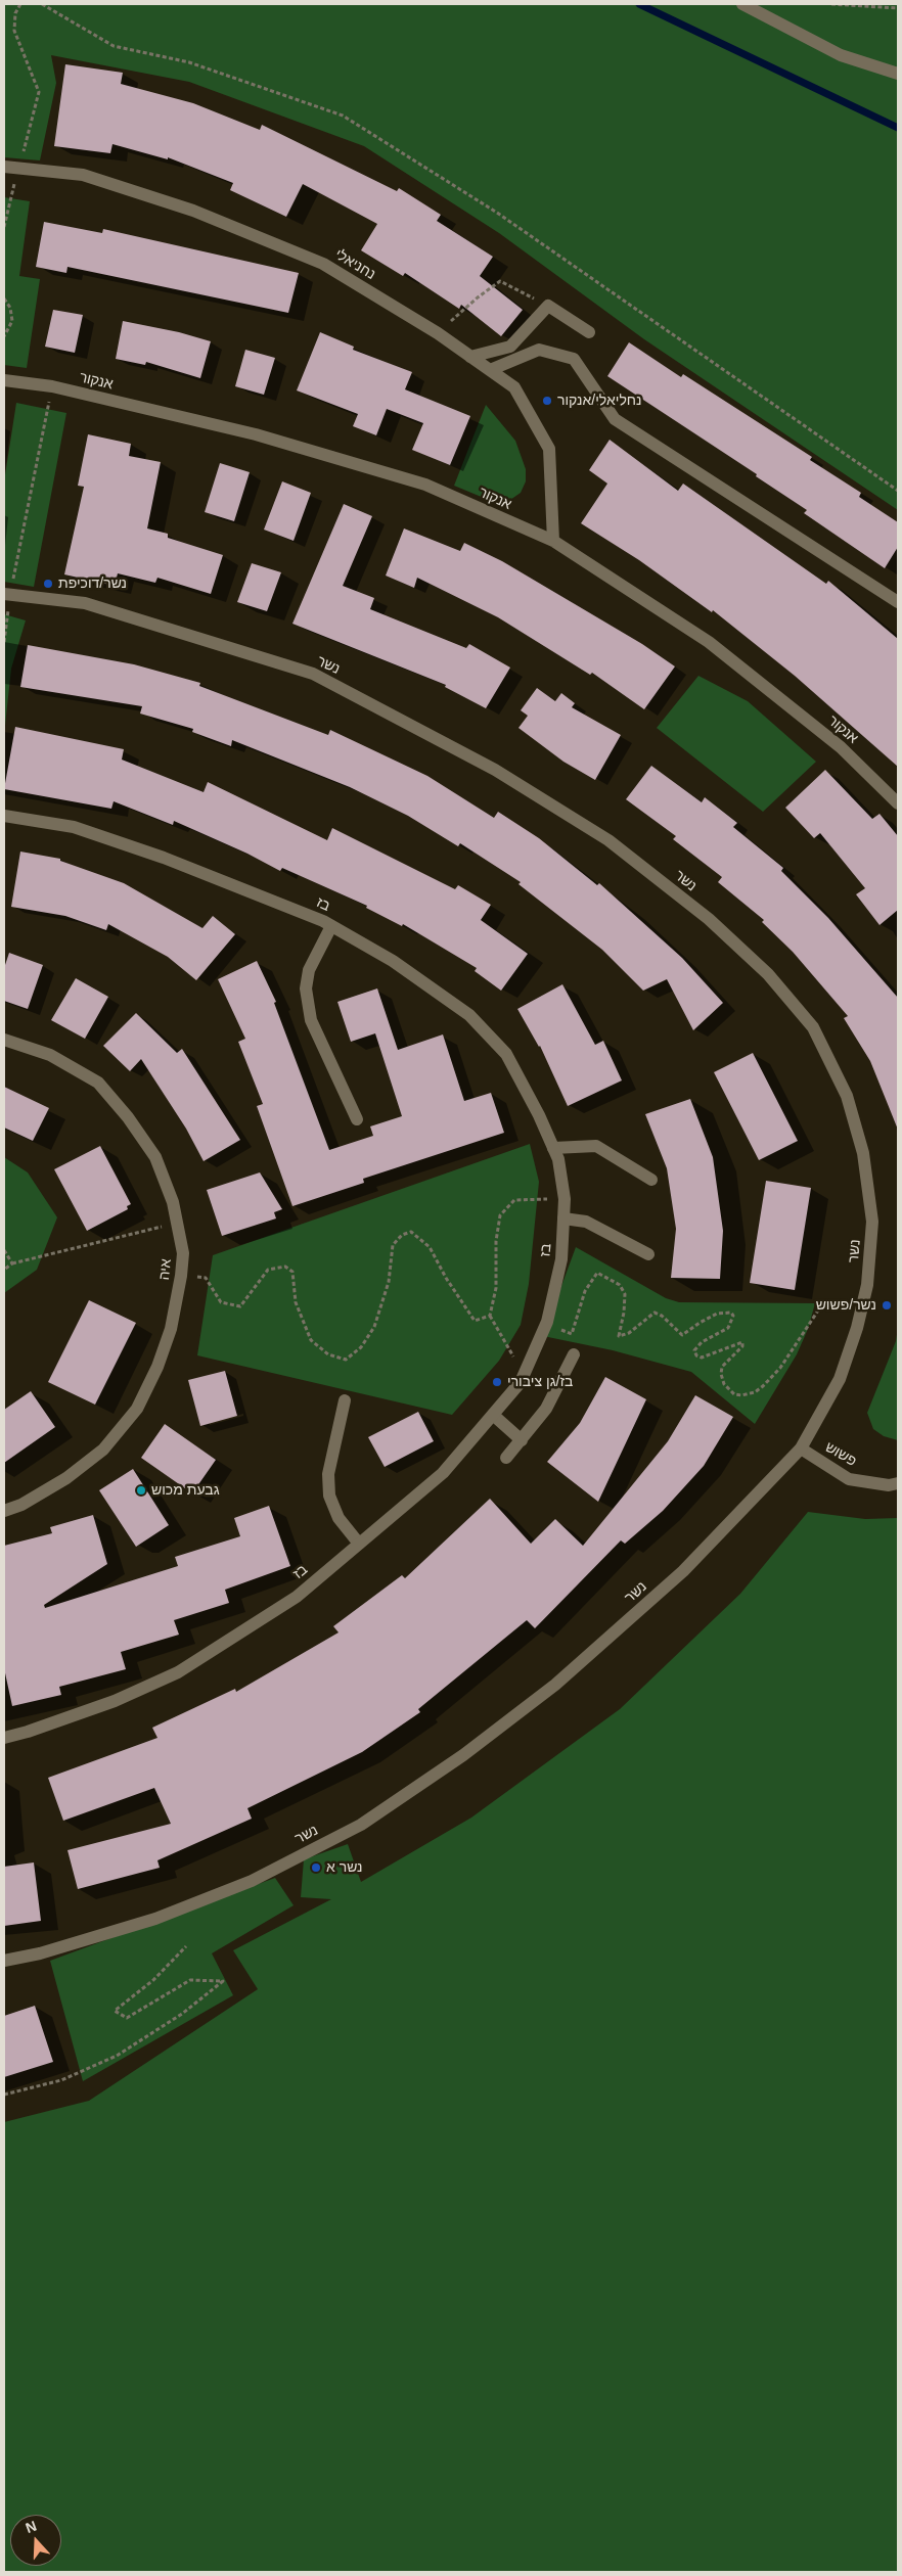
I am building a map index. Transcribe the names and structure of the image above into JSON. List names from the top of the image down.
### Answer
{
  "streets": {
    "street": [
      "נחניאלי",
      "אנקור",
      "נשר",
      "בז",
      "איה",
      "פשוש"
    ]
  },
  "crossings": [
    ["נחניאלי", "אנקור"],
    ["נשר", "פשוש"]
  ],
  "places": [
    "נחליאלי/אנקור",
    "נשר/דוכיפת",
    "נשר/פשוש",
    "בז/גן ציבורי",
    "גבעת מכוש",
    "נשר א"
  ],
  "north": "top"
}
